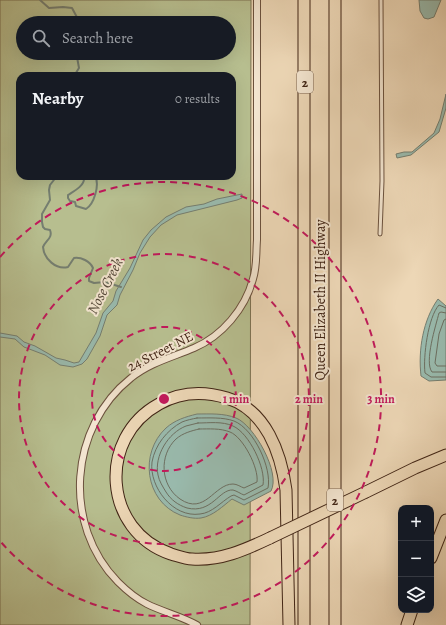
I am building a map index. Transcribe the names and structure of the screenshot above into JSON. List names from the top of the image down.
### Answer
{
  "streets": {
    "highway": ["2", "Queen Elizabeth II Highway"],
    "street": ["24 Street NE"]
  },
  "water": ["Nose Creek"],
  "page": {
    "search": "Search here",
    "heading": ["Nearby", "0 results"],
    "map_buttons": ["+", "−"]
  },
  "rings": ["1 min", "2 min", "3 min"]
}
